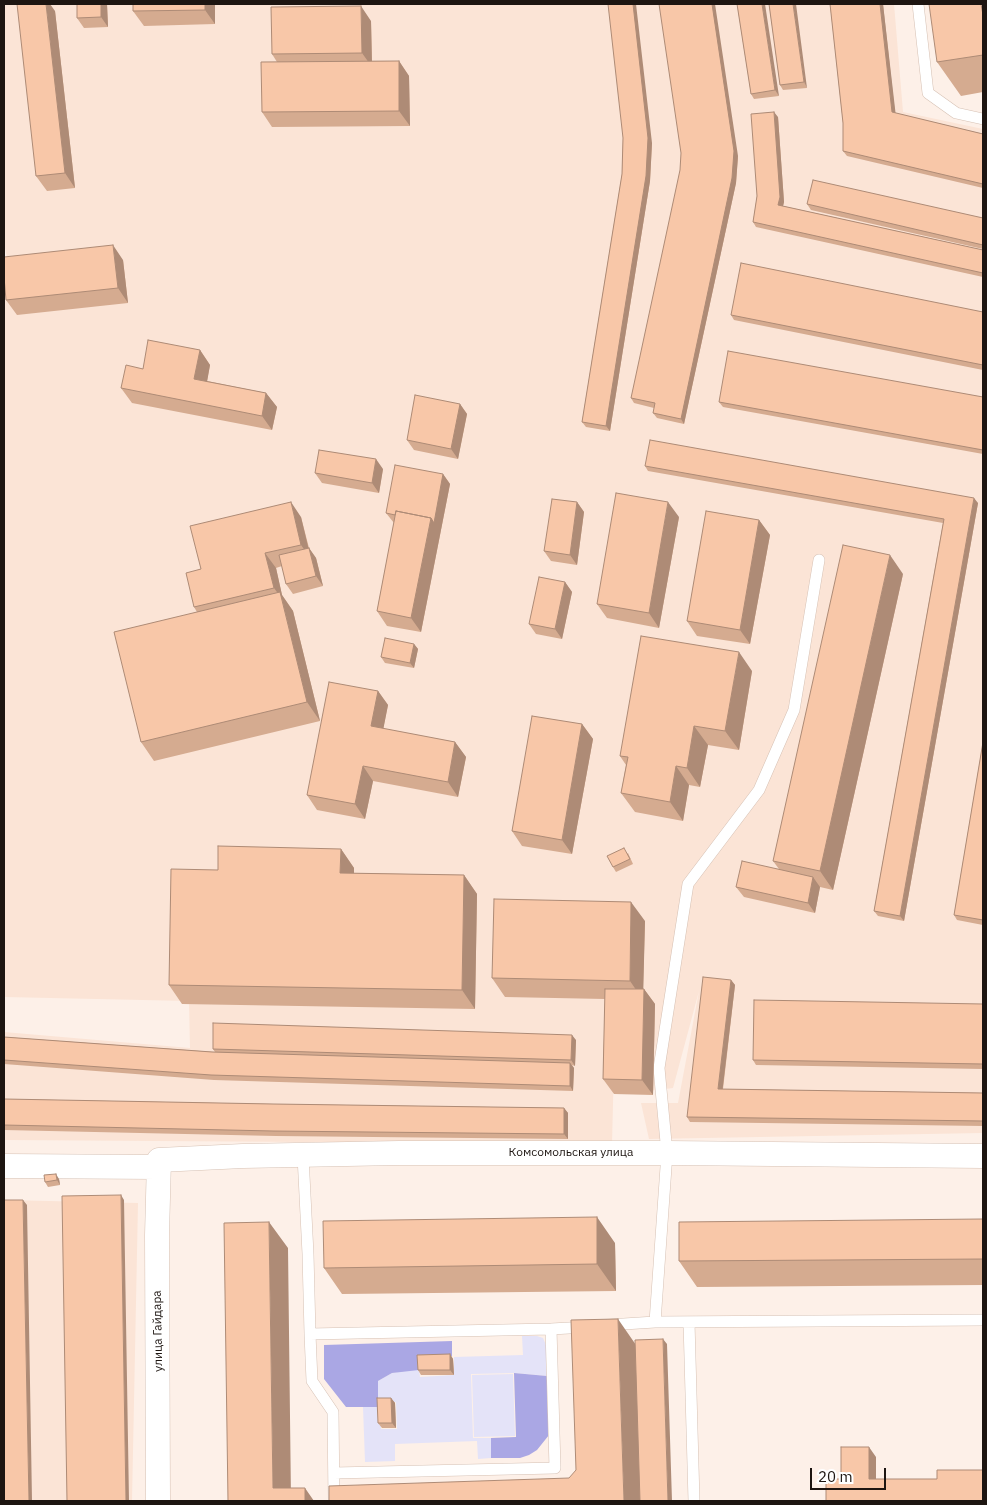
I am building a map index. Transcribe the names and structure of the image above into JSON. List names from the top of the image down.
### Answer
{
  "streets": {
    "street": ["Комсомольская улица", "улица Гайдара"]
  },
  "crossings": [
    ["Комсомольская улица", "улица Гайдара"]
  ],
  "scale_bar": "20 m"
}
